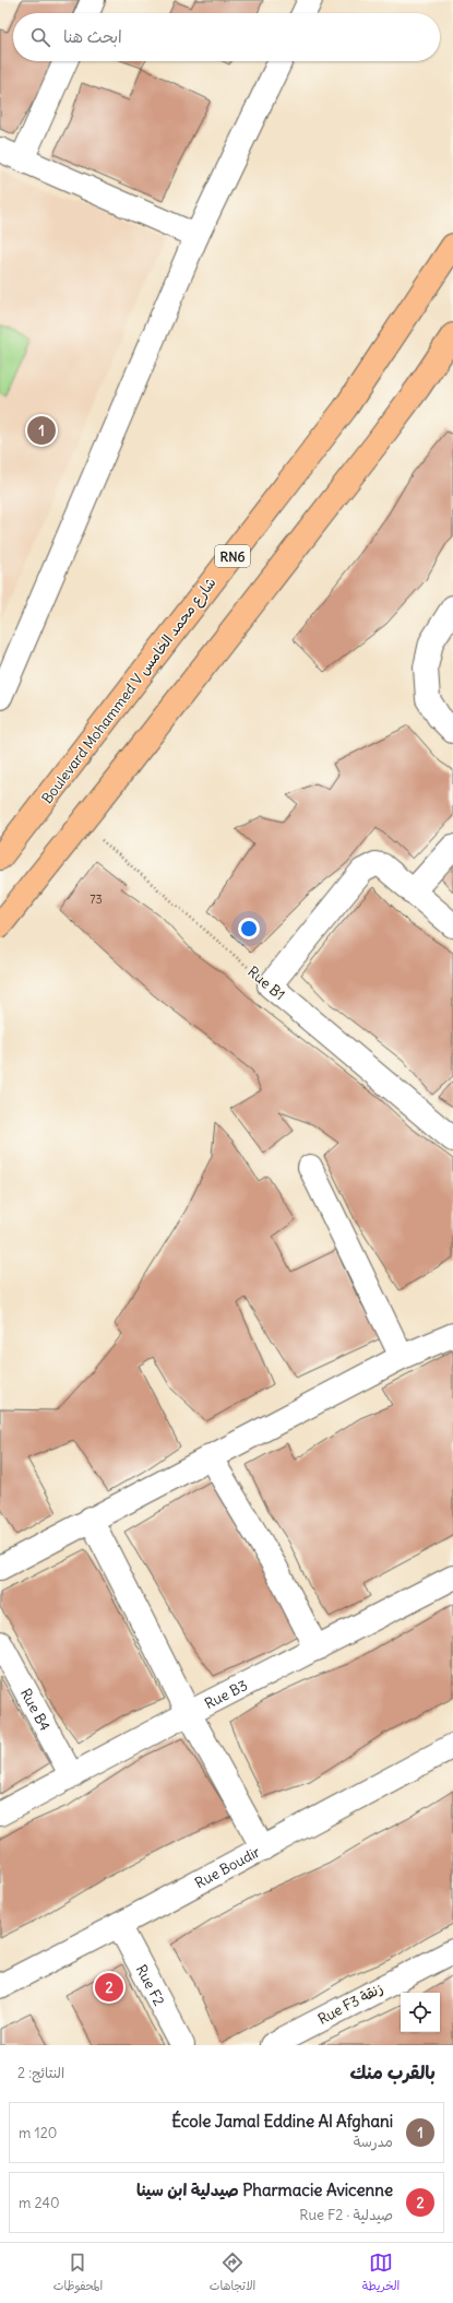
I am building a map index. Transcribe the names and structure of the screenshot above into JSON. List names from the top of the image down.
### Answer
{
  "streets": {
    "main road": ["RN6", "Boulevard Mohammed V شارع محمد الخامس"],
    "street": [
      "Rue B1",
      "Rue B3",
      "Rue B4",
      "Rue Boudir",
      "Rue F2",
      "Rue F3 زنقة"
    ]
  },
  "crossings": [
    ["Rue B3", "Rue B4"],
    ["Rue Boudir", "Rue F2"]
  ],
  "house_numbers": ["73"],
  "page": {
    "search": "ابحث هنا",
    "pins": ["1", "2"],
    "heading": ["بالقرب منك", "النتائج: 2"],
    "list": [
      {
        "mark": "1",
        "name": "École Jamal Eddine Al Afghani",
        "note": "مدرسة",
        "value": "120 m"
      },
      {
        "mark": "2",
        "name": "Pharmacie Avicenne صيدلية ابن سينا",
        "note": "صيدلية · Rue F2",
        "value": "240 m"
      }
    ],
    "nav": ["الخريطة", "الاتجاهات", "المحفوظات"]
  }
}
